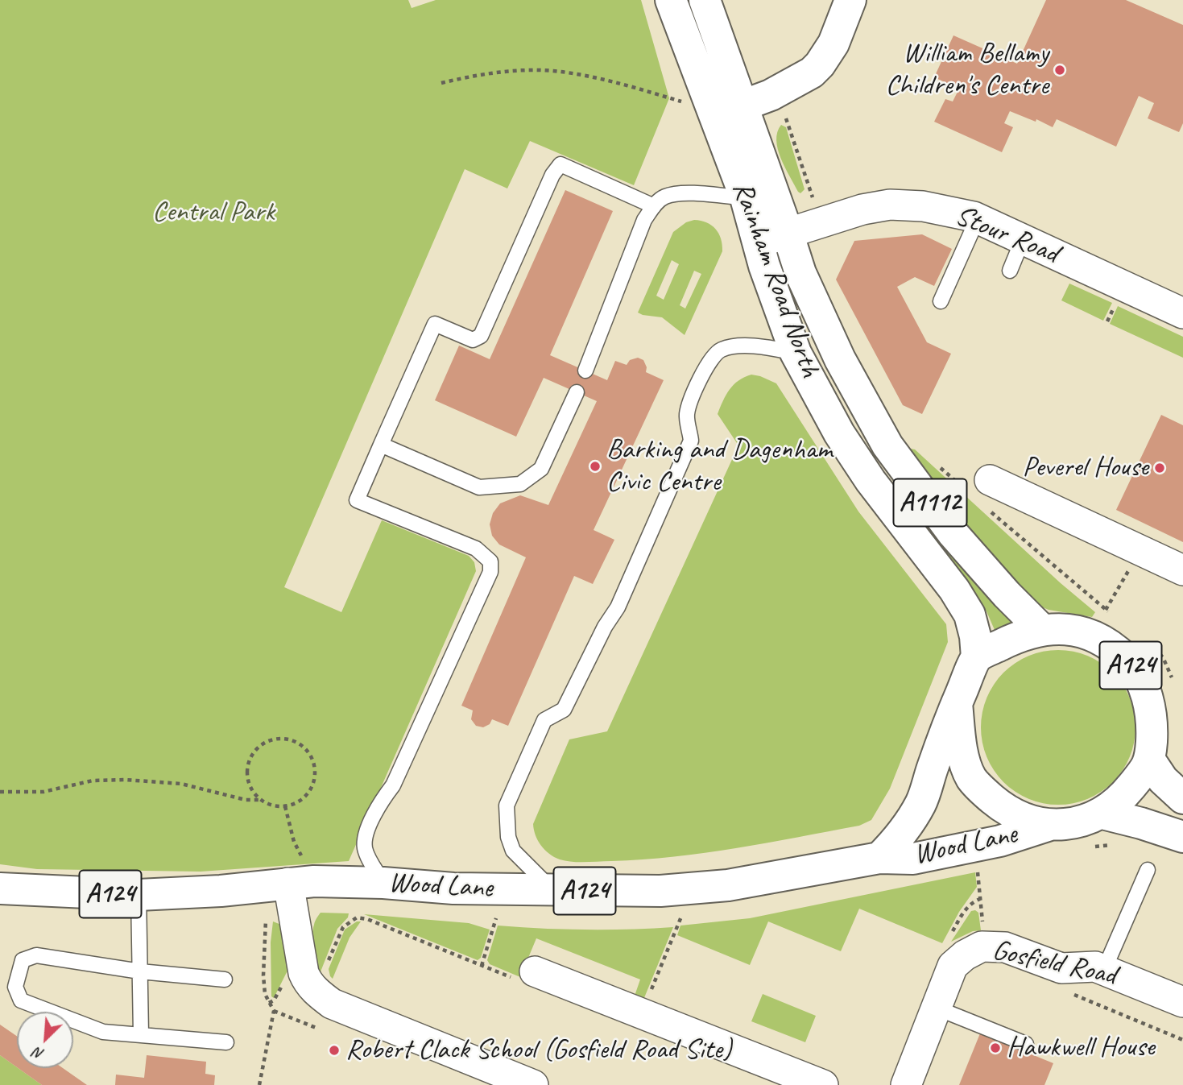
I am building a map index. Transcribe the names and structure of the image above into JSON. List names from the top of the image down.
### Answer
{
  "streets": {
    "main road": [
      "Rainham Road North",
      "A1112",
      "A124",
      "Wood Lane"
    ],
    "street": ["Stour Road", "Gosfield Road"]
  },
  "crossings": [
    ["Stour Road", "Rainham Road North"],
    ["Rainham Road North", "A124"],
    ["Rainham Road North", "Wood Lane"],
    ["A124", "Wood Lane"]
  ],
  "parks": ["Central Park"],
  "places": [
    "William Bellamy Children's Centre",
    "Barking and Dagenham Civic Centre",
    "Peverel House",
    "Hawkwell House",
    "Robert Clack School (Gosfield Road Site)"
  ],
  "north": "bottom left"
}
